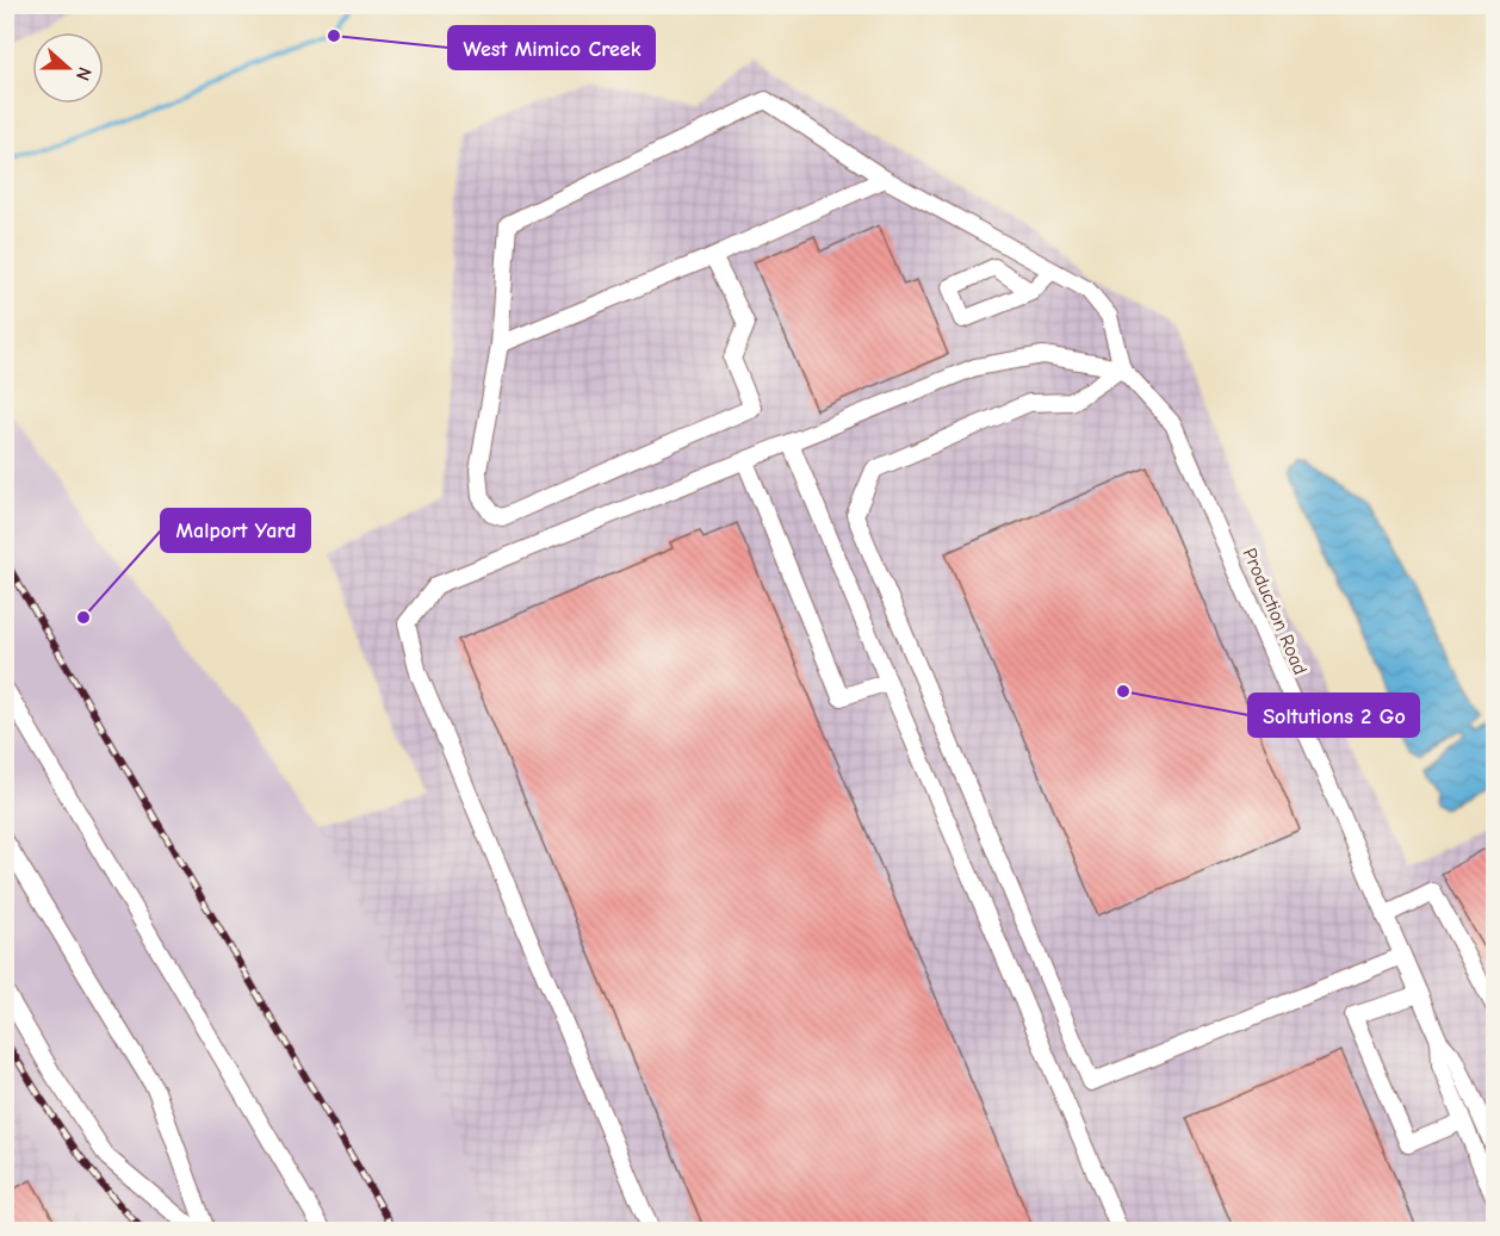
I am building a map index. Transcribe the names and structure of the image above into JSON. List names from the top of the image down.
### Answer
{
  "streets": {
    "street": ["Production Road"]
  },
  "places": ["West Mimico Creek", "Malport Yard", "Soltutions 2 Go"],
  "north": "right"
}
